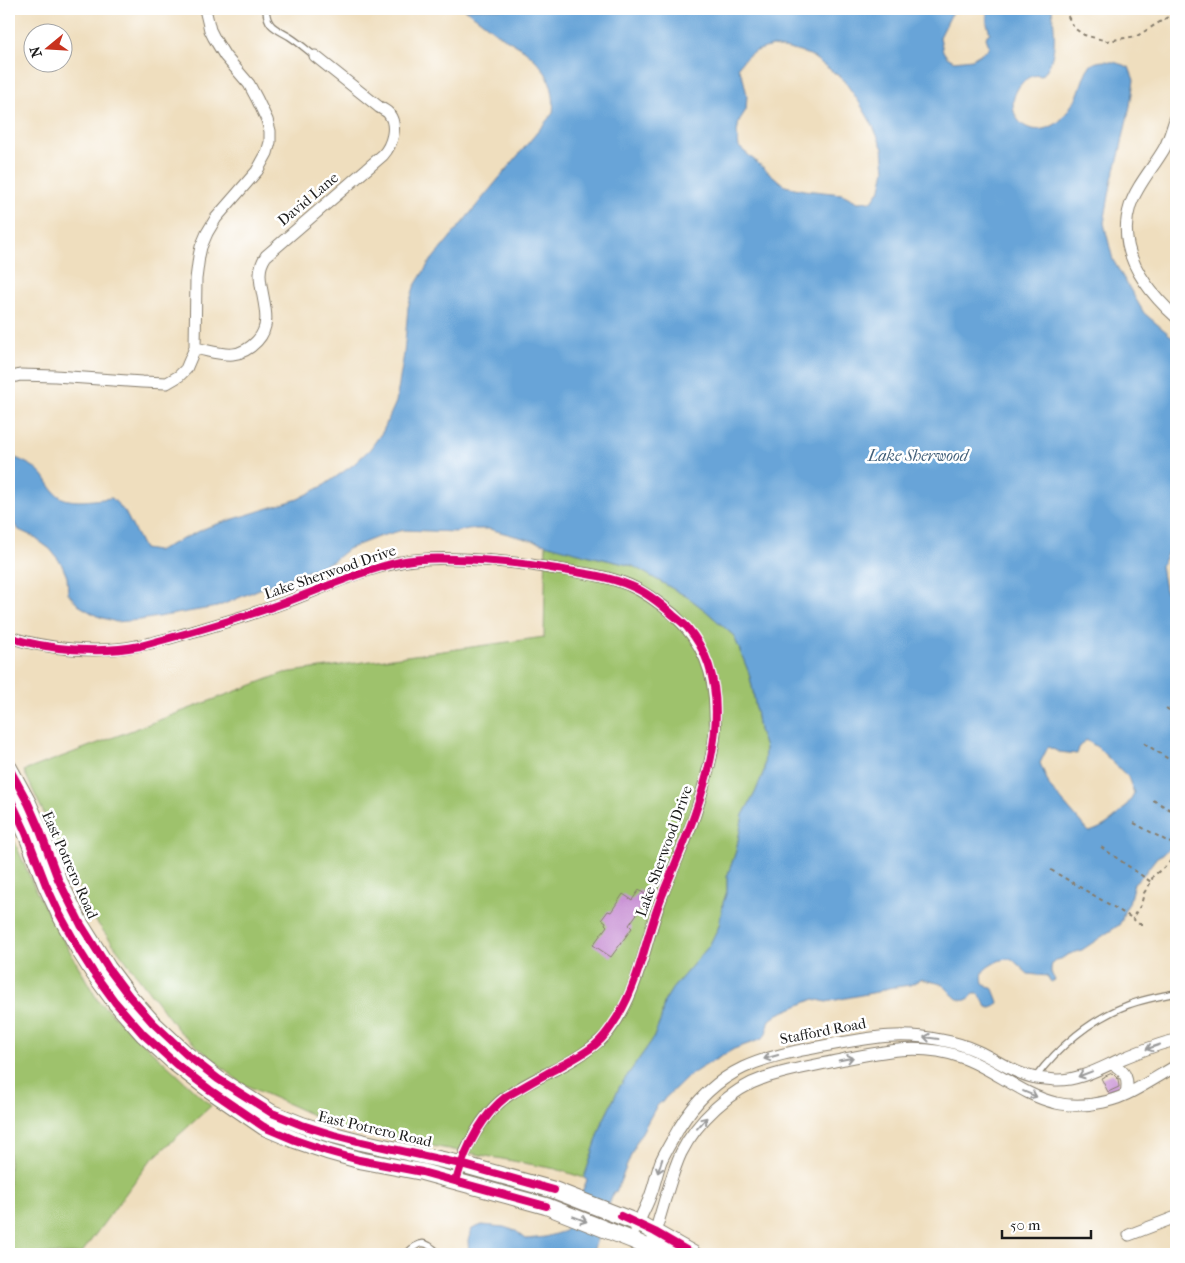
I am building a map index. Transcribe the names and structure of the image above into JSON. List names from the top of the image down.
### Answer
{
  "streets": {
    "street": [
      "David Lane",
      "Lake Sherwood Drive",
      "East Potrero Road",
      "Stafford Road"
    ]
  },
  "crossings": [
    ["Lake Sherwood Drive", "East Potrero Road"],
    ["East Potrero Road", "Stafford Road"]
  ],
  "one_way": ["Stafford Road"],
  "water": ["Lake Sherwood"],
  "scale_bar": "50 m",
  "north": "left"
}
